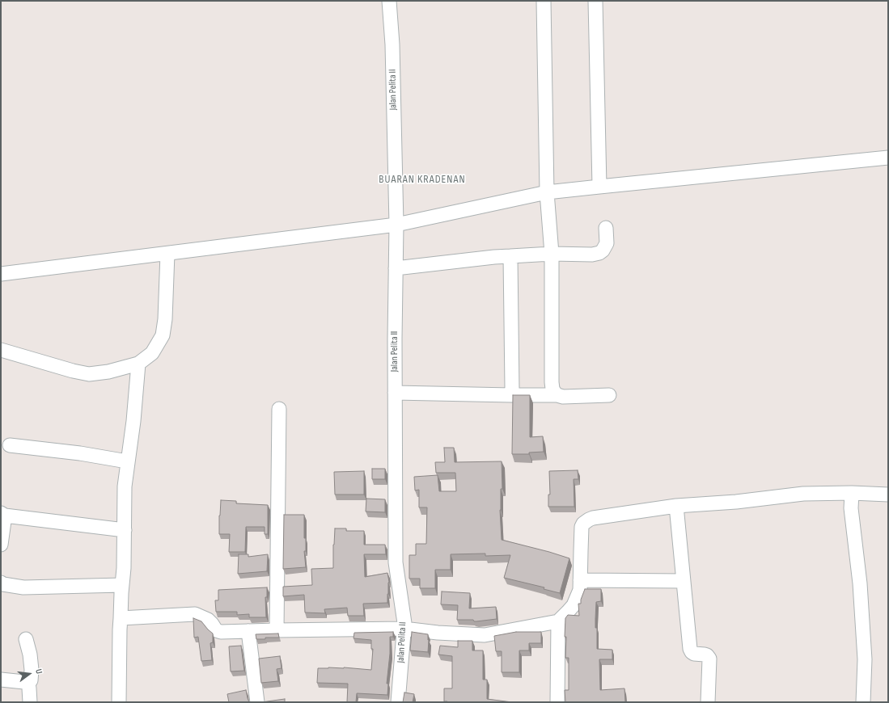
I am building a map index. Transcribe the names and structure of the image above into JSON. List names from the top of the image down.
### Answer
{
  "streets": {
    "street": ["Jalan Pelita II"]
  },
  "districts": ["BUARAN KRADENAN"],
  "north": "right"
}
